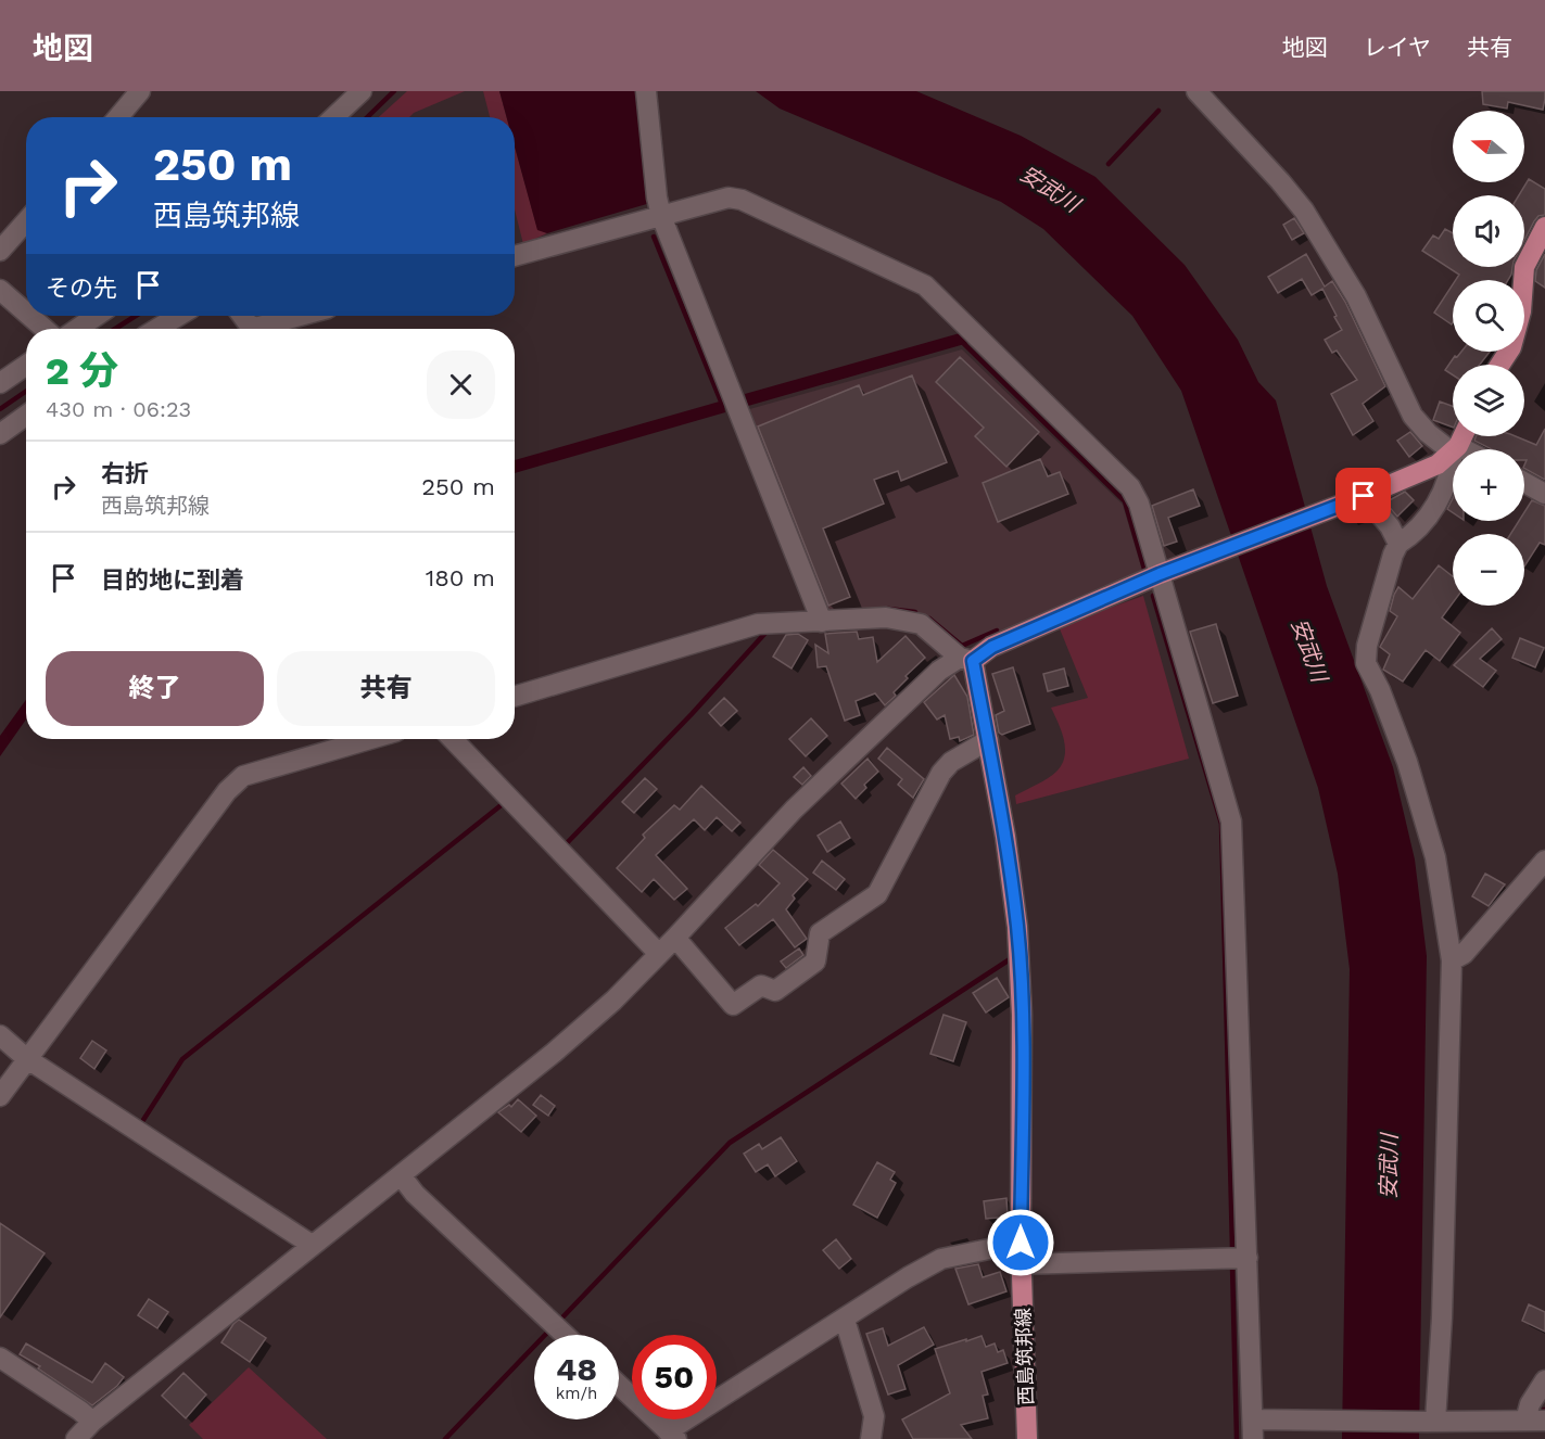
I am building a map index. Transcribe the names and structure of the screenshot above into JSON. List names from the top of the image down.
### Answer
{
  "streets": {
    "main road": ["西島筑邦線"]
  },
  "water": ["安武川"],
  "north": "left",
  "page": {
    "header": "地図",
    "nav": ["地図", "レイヤ", "共有"],
    "map_buttons": ["+", "−"],
    "turn": ["250 m", "西島筑邦線"],
    "then": "その先",
    "heading": ["2 分", "430 m · 06:23"],
    "list": [
      {
        "name": "右折",
        "note": "西島筑邦線",
        "value": "250 m"
      },
      {
        "name": "目的地に到着",
        "value": "180 m"
      }
    ],
    "buttons": ["終了", "共有"],
    "speed": "48 km/h",
    "limit": "50"
  }
}
